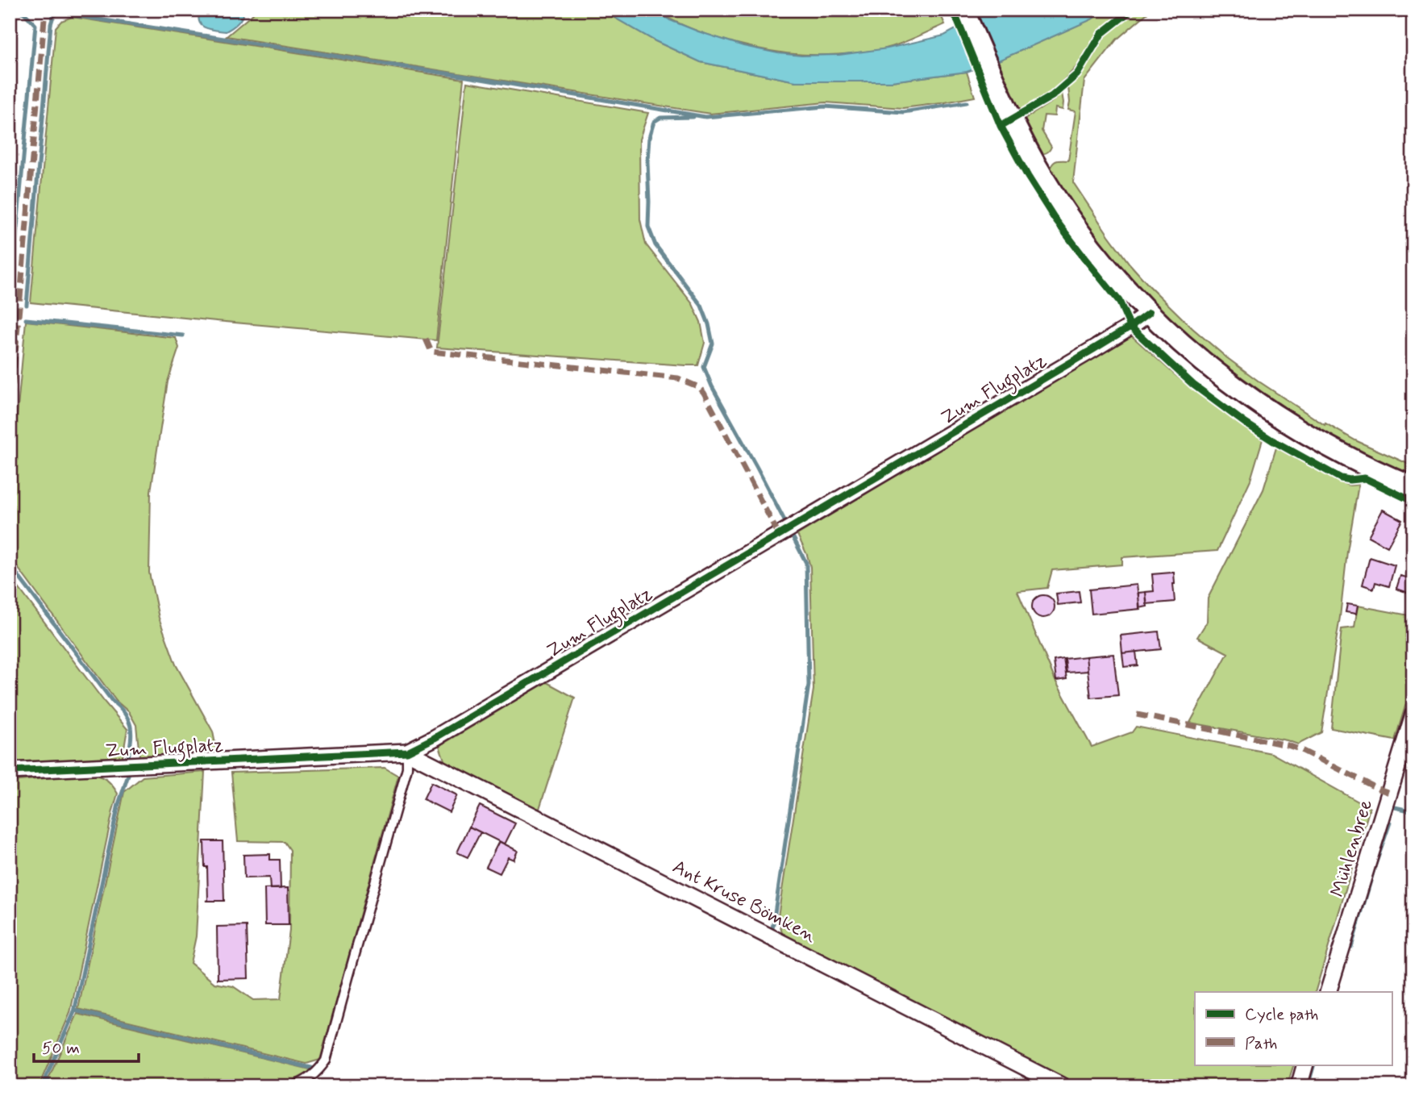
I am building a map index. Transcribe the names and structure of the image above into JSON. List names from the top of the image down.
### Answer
{
  "streets": {
    "street": ["Zum Flugplatz", "Mühlenbree", "Ant Kruse Bömken"]
  },
  "crossings": [
    ["Zum Flugplatz", "Ant Kruse Bömken"]
  ],
  "legend": ["Cycle path", "Path"],
  "scale_bar": "50 m"
}
